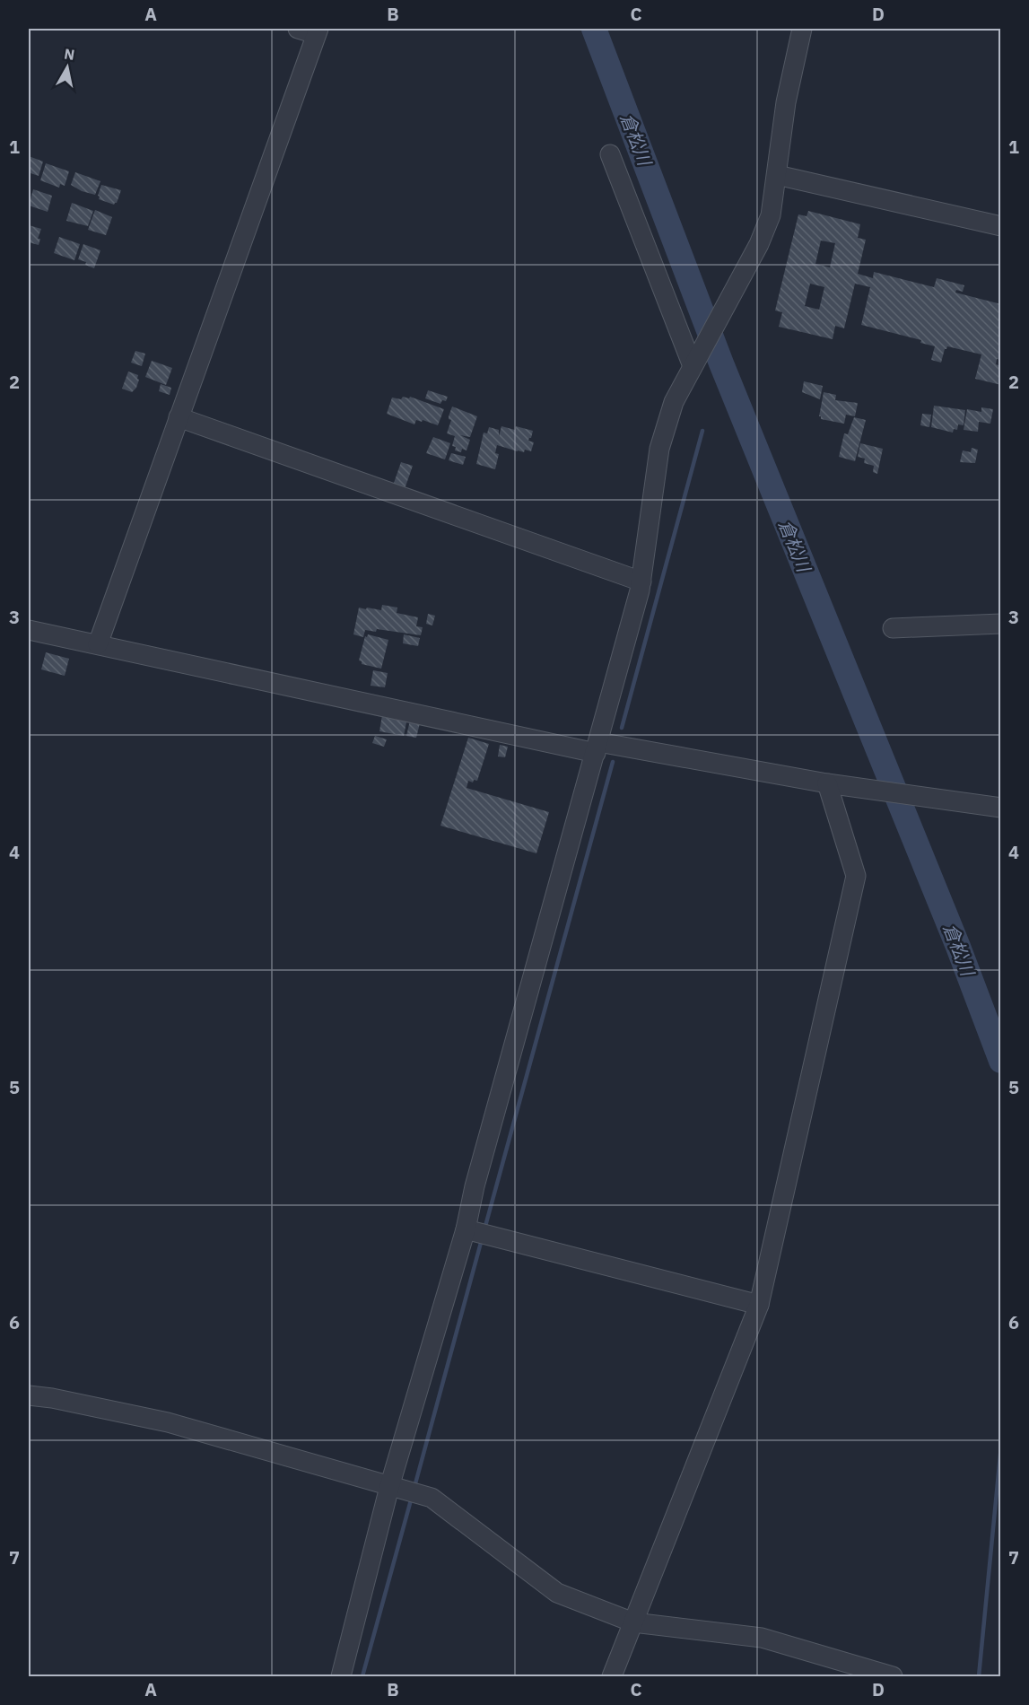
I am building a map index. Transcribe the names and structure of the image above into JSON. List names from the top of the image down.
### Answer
{
  "water": ["倉松川"],
  "north": "top",
  "grid": {
    "columns": [
      "A",
      "B",
      "C",
      "D"
    ],
    "rows": [
      "1",
      "2",
      "3",
      "4",
      "5",
      "6",
      "7"
    ]
  }
}
